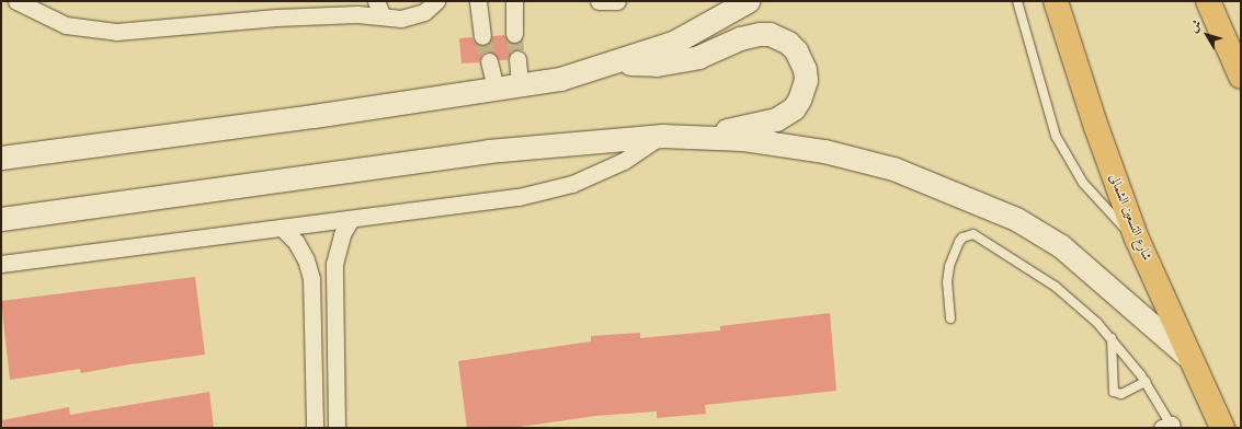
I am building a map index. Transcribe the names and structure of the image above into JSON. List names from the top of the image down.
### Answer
{
  "streets": {
    "main road": ["شارع التسعين الشمالى"]
  },
  "north": "top left"
}
